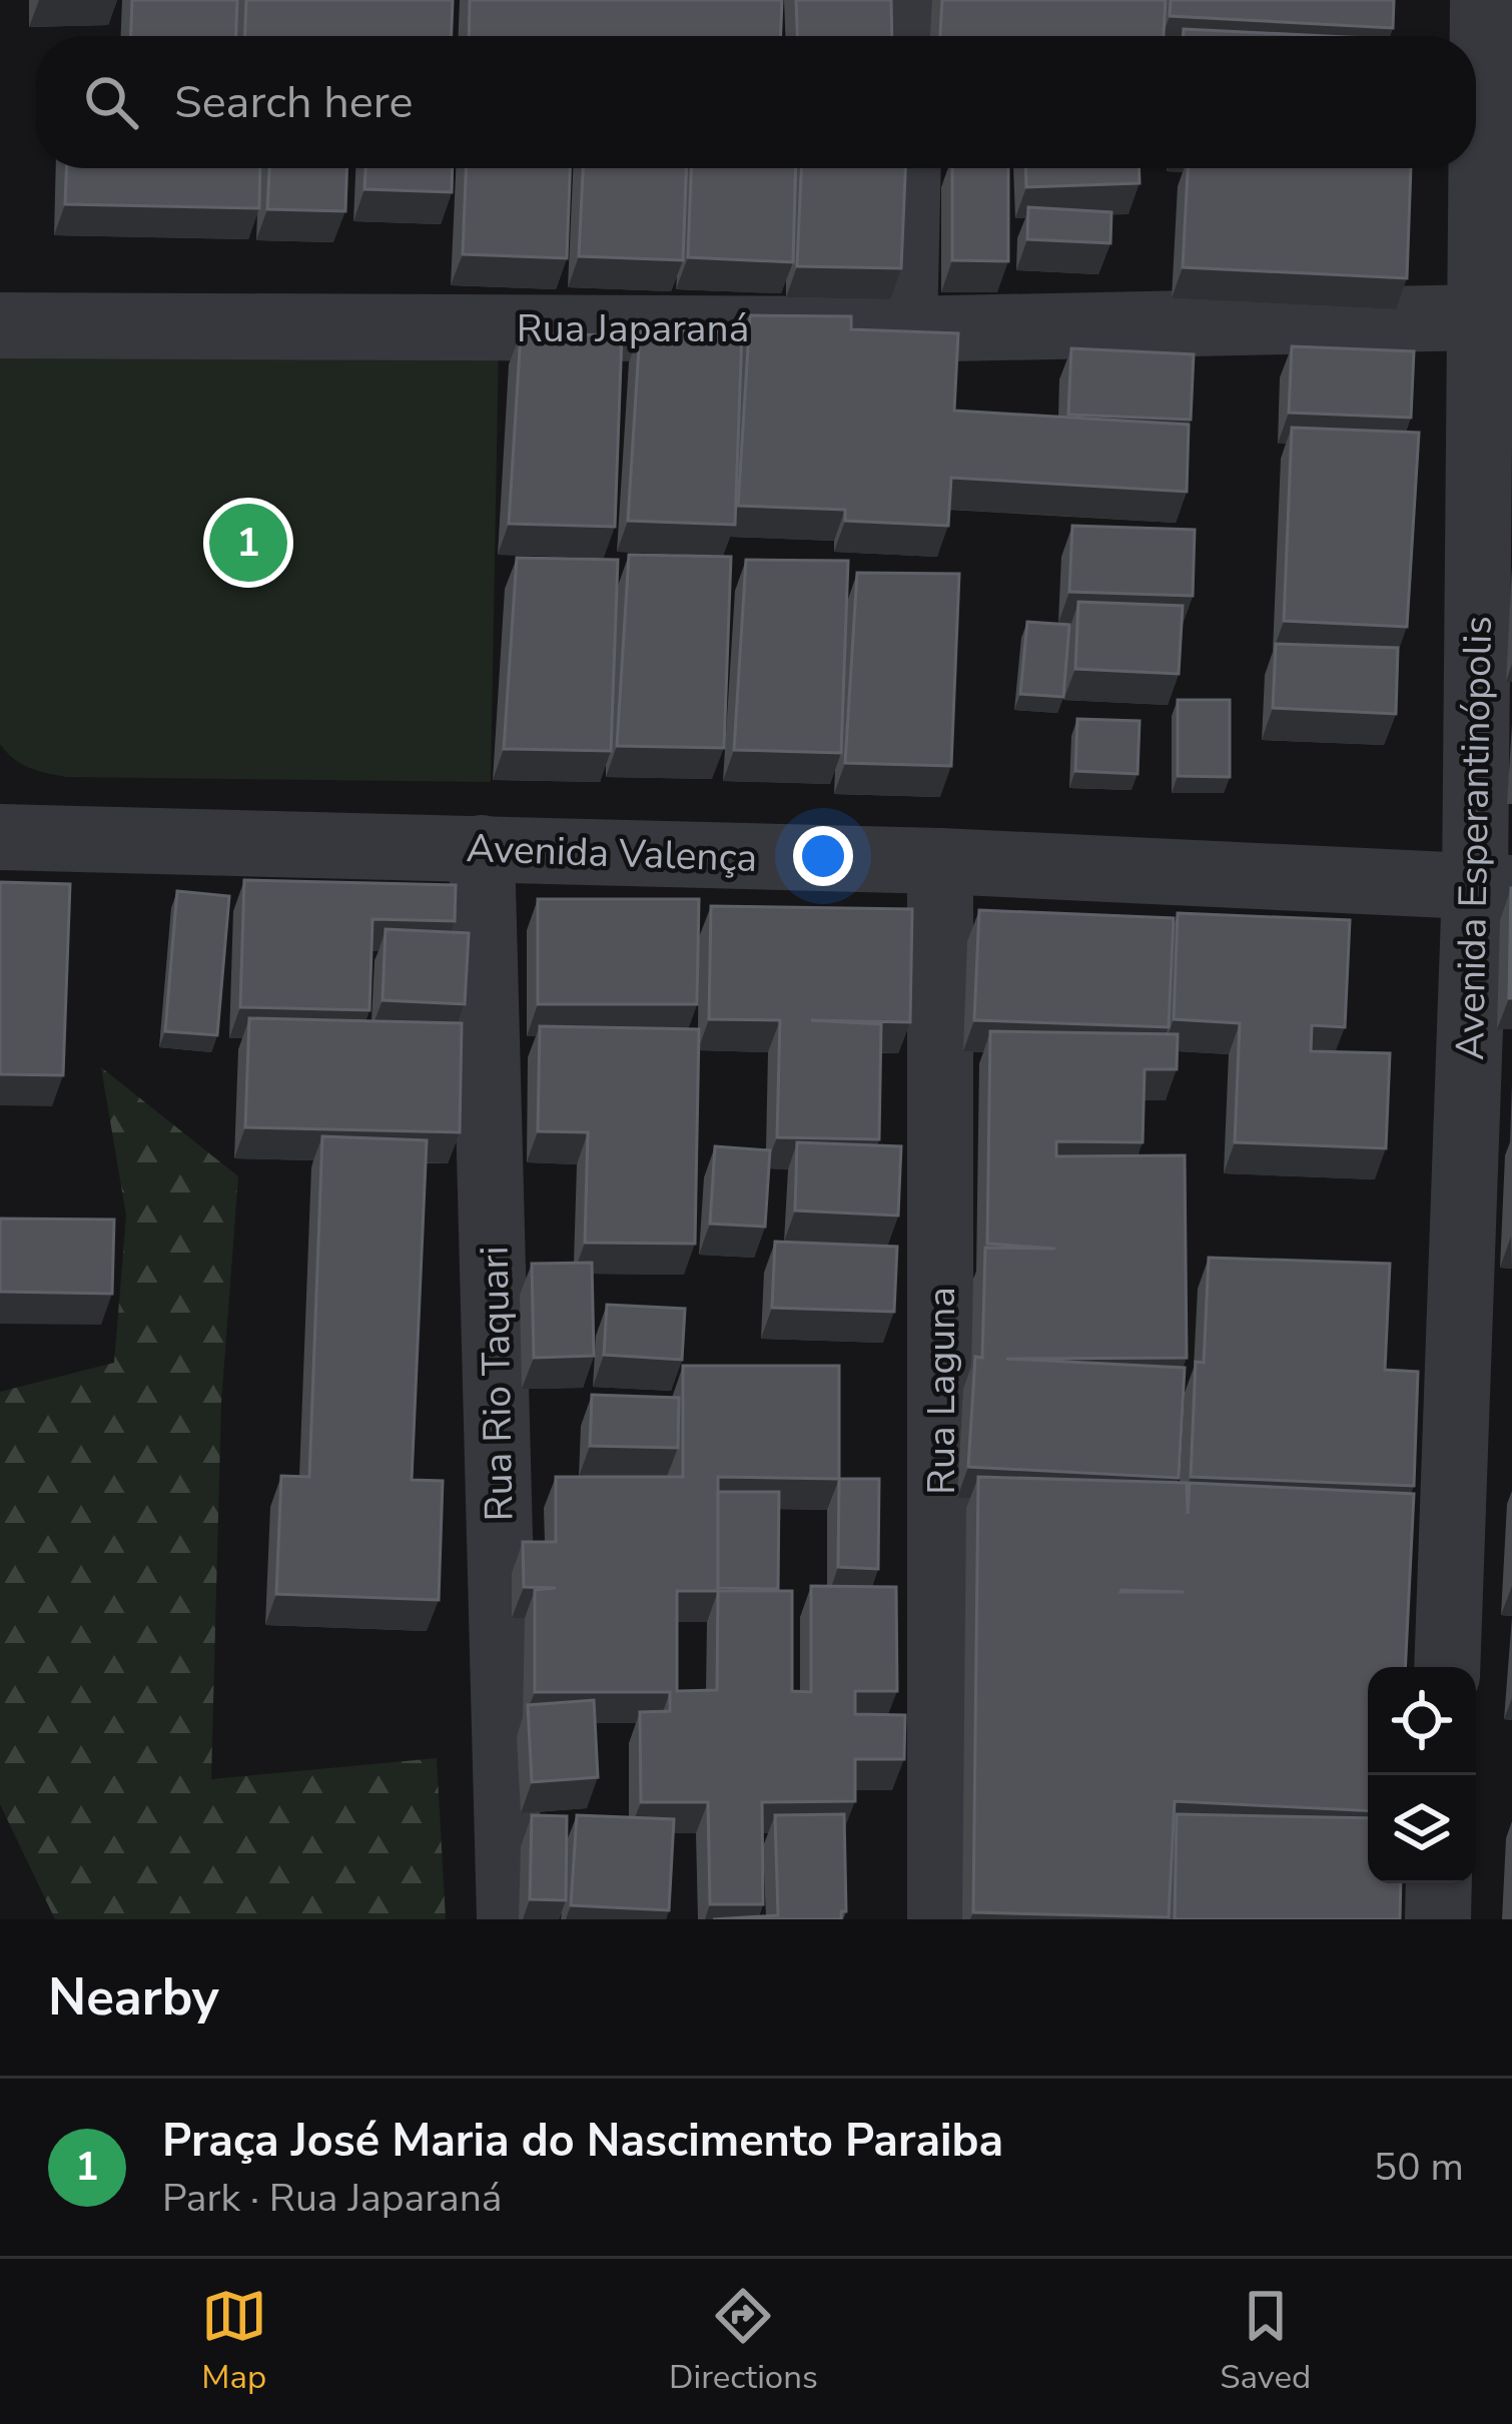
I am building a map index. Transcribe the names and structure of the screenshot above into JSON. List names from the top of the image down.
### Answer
{
  "streets": {
    "street": [
      "Rua Japaraná",
      "Avenida Esperantinópolis",
      "Avenida Valença",
      "Rua Rio Taquari",
      "Rua Laguna"
    ]
  },
  "crossings": [
    ["Rua Japaraná", "Avenida Esperantinópolis"],
    ["Avenida Esperantinópolis", "Avenida Valença"],
    ["Avenida Valença", "Rua Rio Taquari"],
    ["Avenida Valença", "Rua Laguna"]
  ],
  "page": {
    "search": "Search here",
    "pins": "1",
    "heading": "Nearby",
    "list": [
      {
        "mark": "1",
        "name": "Praça José Maria do Nascimento Paraiba",
        "note": "Park · Rua Japaraná",
        "value": "50 m"
      }
    ],
    "nav": ["Map", "Directions", "Saved"]
  }
}
